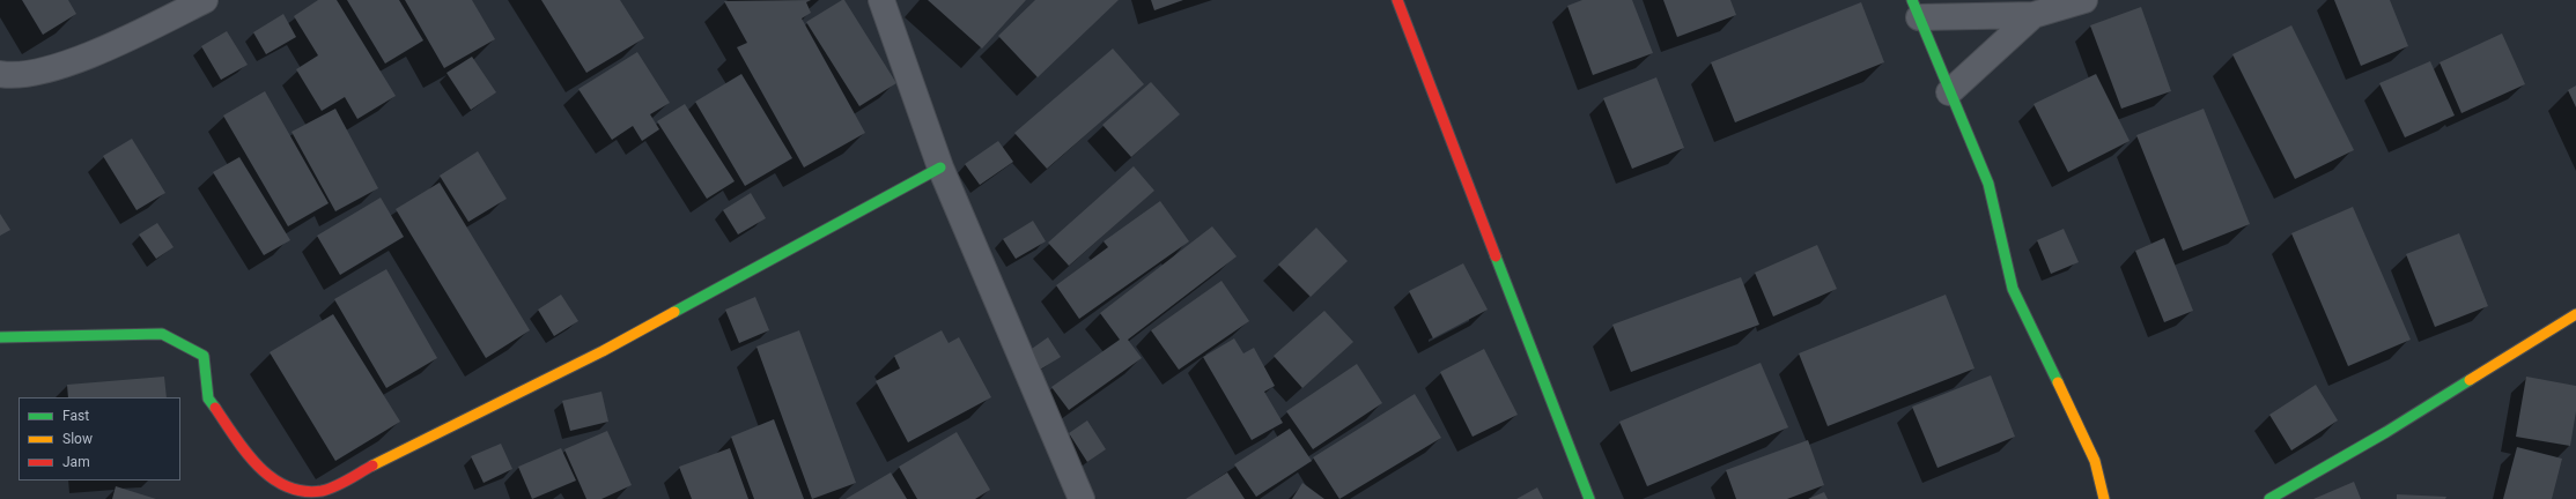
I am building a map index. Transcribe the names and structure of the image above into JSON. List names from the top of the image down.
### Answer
{
  "legend": ["Fast", "Slow", "Jam"]
}
